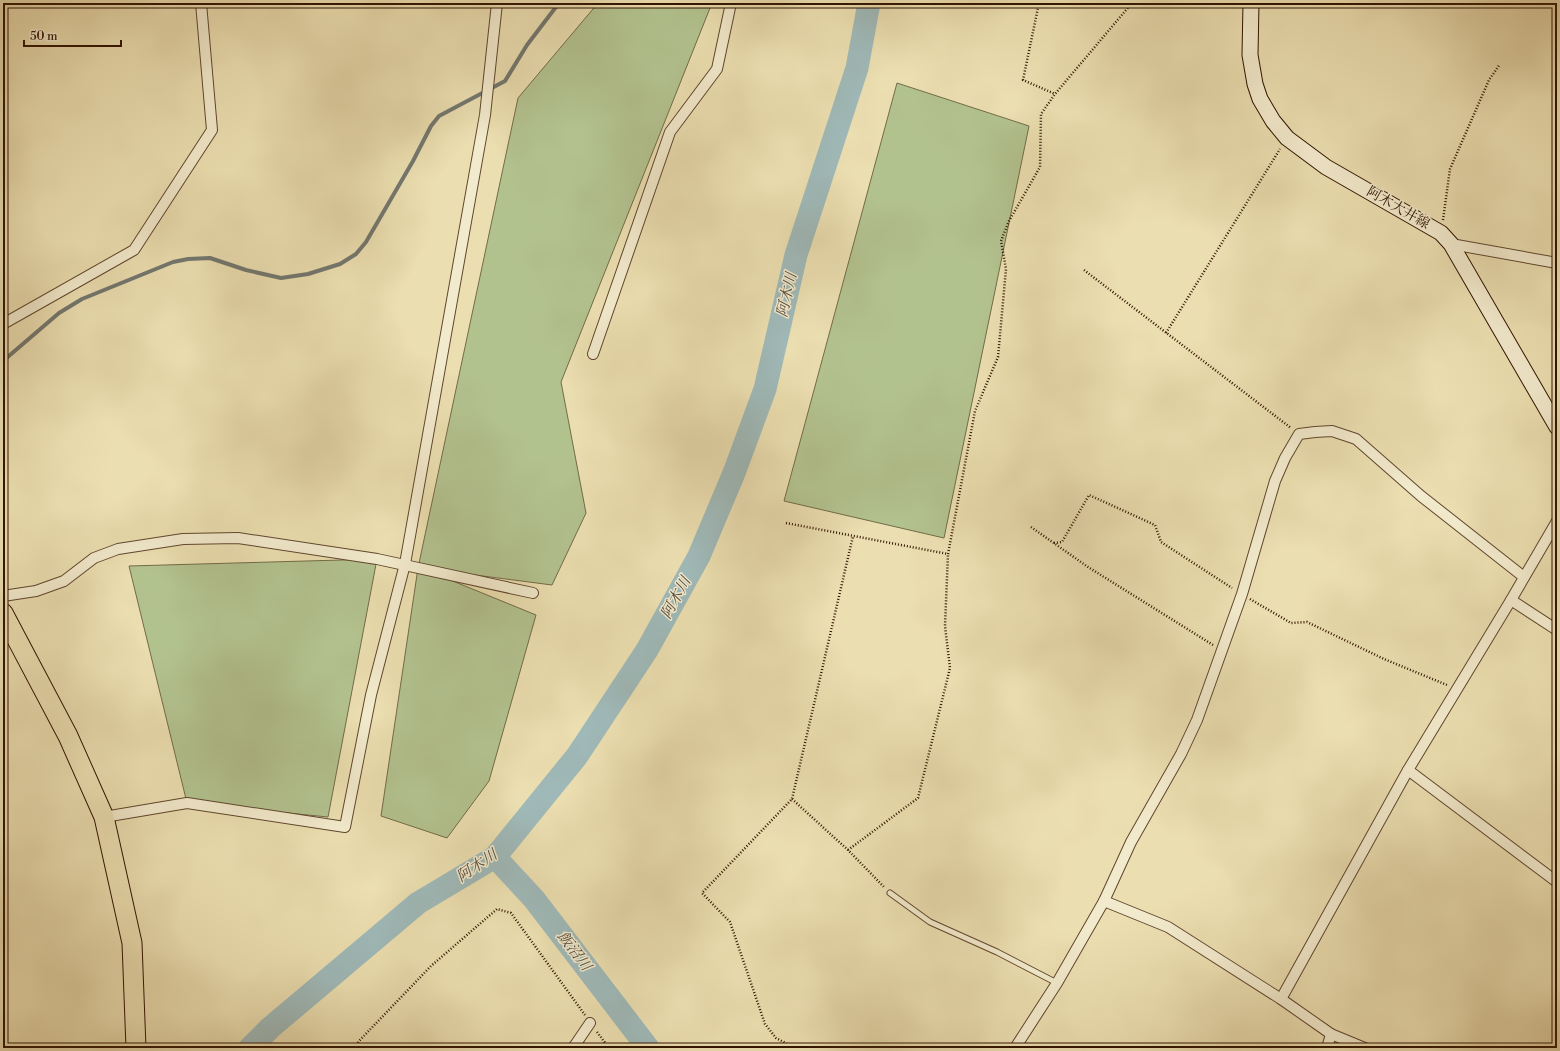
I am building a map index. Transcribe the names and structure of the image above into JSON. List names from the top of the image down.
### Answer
{
  "streets": {
    "main road": ["阿木大井線"]
  },
  "water": ["阿木川", "飯沼川"],
  "scale_bar": "50 m"
}
